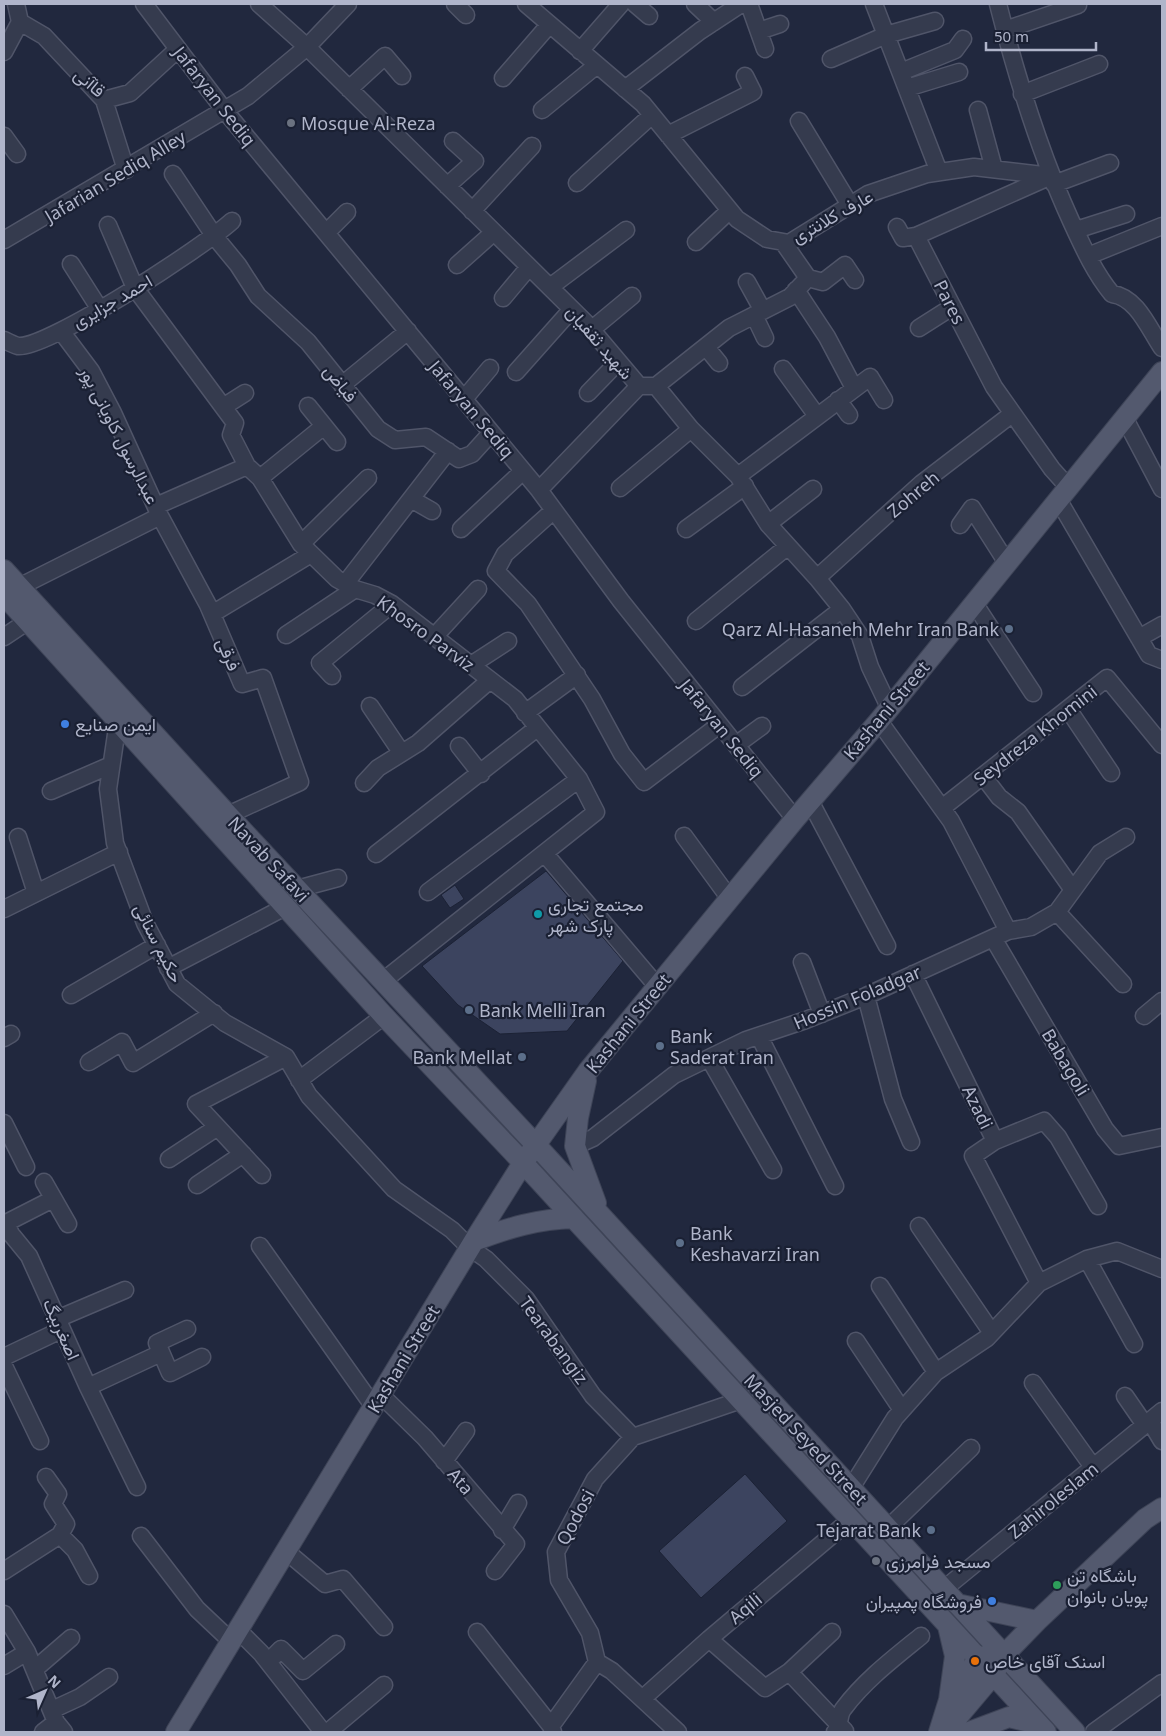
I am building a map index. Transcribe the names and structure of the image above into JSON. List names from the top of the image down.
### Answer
{
  "streets": {
    "main road": ["Kashani Street", "Navab Safavi", "Masjed Seyed Street"],
    "street": [
      "قاآنی",
      "Jafaryan Sediq",
      "Jafarian Sediq Alley",
      "عارف کلانتری",
      "احمد جزایری",
      "Pares",
      "شهید ثقفیان",
      "فیاض",
      "عبدالرسول کاویانی پور",
      "Zohreh",
      "Khosro Parviz",
      "فرقی",
      "Seydreza Khomini",
      "حکیم سنائی",
      "Hossin Foladgar",
      "Babagoli",
      "Azadi",
      "اصغربیگ",
      "Tearabangiz",
      "Ata",
      "Zahiroleslam",
      "Qodosi",
      "Aqili"
    ]
  },
  "crossings": [
    ["قاآنی", "Jafaryan Sediq"],
    ["Jafaryan Sediq", "Jafarian Sediq Alley"],
    ["Jafaryan Sediq", "فیاض"],
    ["Jafaryan Sediq", "Kashani Street"],
    ["Jafarian Sediq Alley", "شهید ثقفیان"],
    ["احمد جزایری", "فیاض"],
    ["احمد جزایری", "عبدالرسول کاویانی پور"],
    ["احمد جزایری", "Khosro Parviz"],
    ["Pares", "Zohreh"],
    ["Pares", "Kashani Street"],
    ["شهید ثقفیان", "Zohreh"],
    ["شهید ثقفیان", "Kashani Street"],
    ["شهید ثقفیان", "Seydreza Khomini"],
    ["شهید ثقفیان", "Hossin Foladgar"],
    ["شهید ثقفیان", "Babagoli"],
    ["عبدالرسول کاویانی پور", "فرقی"],
    ["فرقی", "Navab Safavi"],
    ["Kashani Street", "Navab Safavi"],
    ["Kashani Street", "حکیم سنائی"],
    ["Kashani Street", "Tearabangiz"],
    ["Kashani Street", "Masjed Seyed Street"],
    ["Kashani Street", "Ata"],
    ["Navab Safavi", "حکیم سنائی"],
    ["Navab Safavi", "Masjed Seyed Street"],
    ["حکیم سنائی", "Tearabangiz"],
    ["Hossin Foladgar", "Babagoli"],
    ["Hossin Foladgar", "Azadi"],
    ["Tearabangiz", "Qodosi"],
    ["Masjed Seyed Street", "Zahiroleslam"],
    ["Masjed Seyed Street", "Qodosi"],
    ["Masjed Seyed Street", "Aqili"]
  ],
  "places": [
    "Mosque Al-Reza",
    "Qarz Al-Hasaneh Mehr Iran Bank",
    "ایمن صنایع",
    "مجتمع تجاری پارک شهر",
    "Bank Melli Iran",
    "Bank Saderat Iran",
    "Bank Mellat",
    "Bank Keshavarzi Iran",
    "Tejarat Bank",
    "مسجد فرامرزی",
    "باشگاه تن پویان بانوان",
    "فروشگاه پمپیران",
    "اسنک آقای خاص"
  ],
  "scale_bar": "50 m",
  "north": "top right"
}
